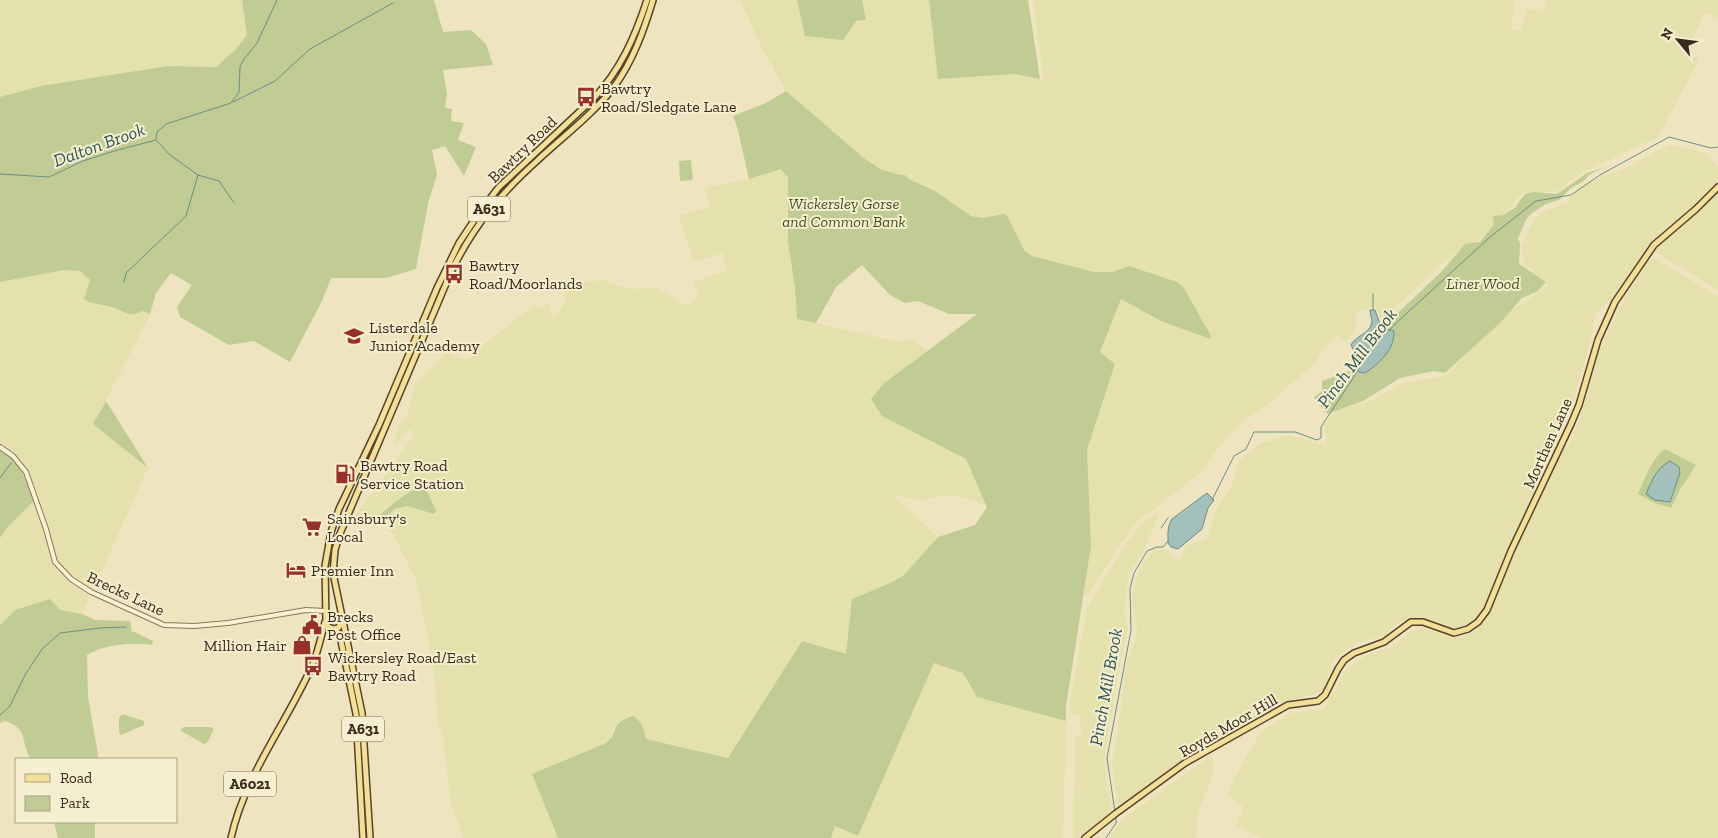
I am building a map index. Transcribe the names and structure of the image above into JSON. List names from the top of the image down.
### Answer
{
  "streets": {
    "main road": [
      "Bawtry Road",
      "A631",
      "Morthen Lane",
      "Royds Moor Hill",
      "A6021"
    ],
    "street": ["Brecks Lane"]
  },
  "crossings": [
    ["Bawtry Road", "A631"],
    ["Bawtry Road", "Brecks Lane"],
    ["Bawtry Road", "A6021"],
    ["A631", "A6021"],
    ["Morthen Lane", "Royds Moor Hill"]
  ],
  "water": ["Dalton Brook", "Pinch Mill Brook"],
  "parks": ["Wickersley Gorse and Common Bank", "Liner Wood"],
  "places": {
    "bus stop": ["Bawtry Road/Sledgate Lane", "Bawtry Road/Moorlands", "Wickersley Road/East Bawtry Road"],
    "school or university": ["Listerdale Junior Academy"],
    "fuel station": ["Bawtry Road Service Station"],
    "supermarket": ["Sainsbury's Local"],
    "hotel": ["Premier Inn"],
    "public building": ["Brecks Post Office"],
    "shop": ["Million Hair"]
  },
  "legend": ["Road", "Park"],
  "north": "top left"
}
